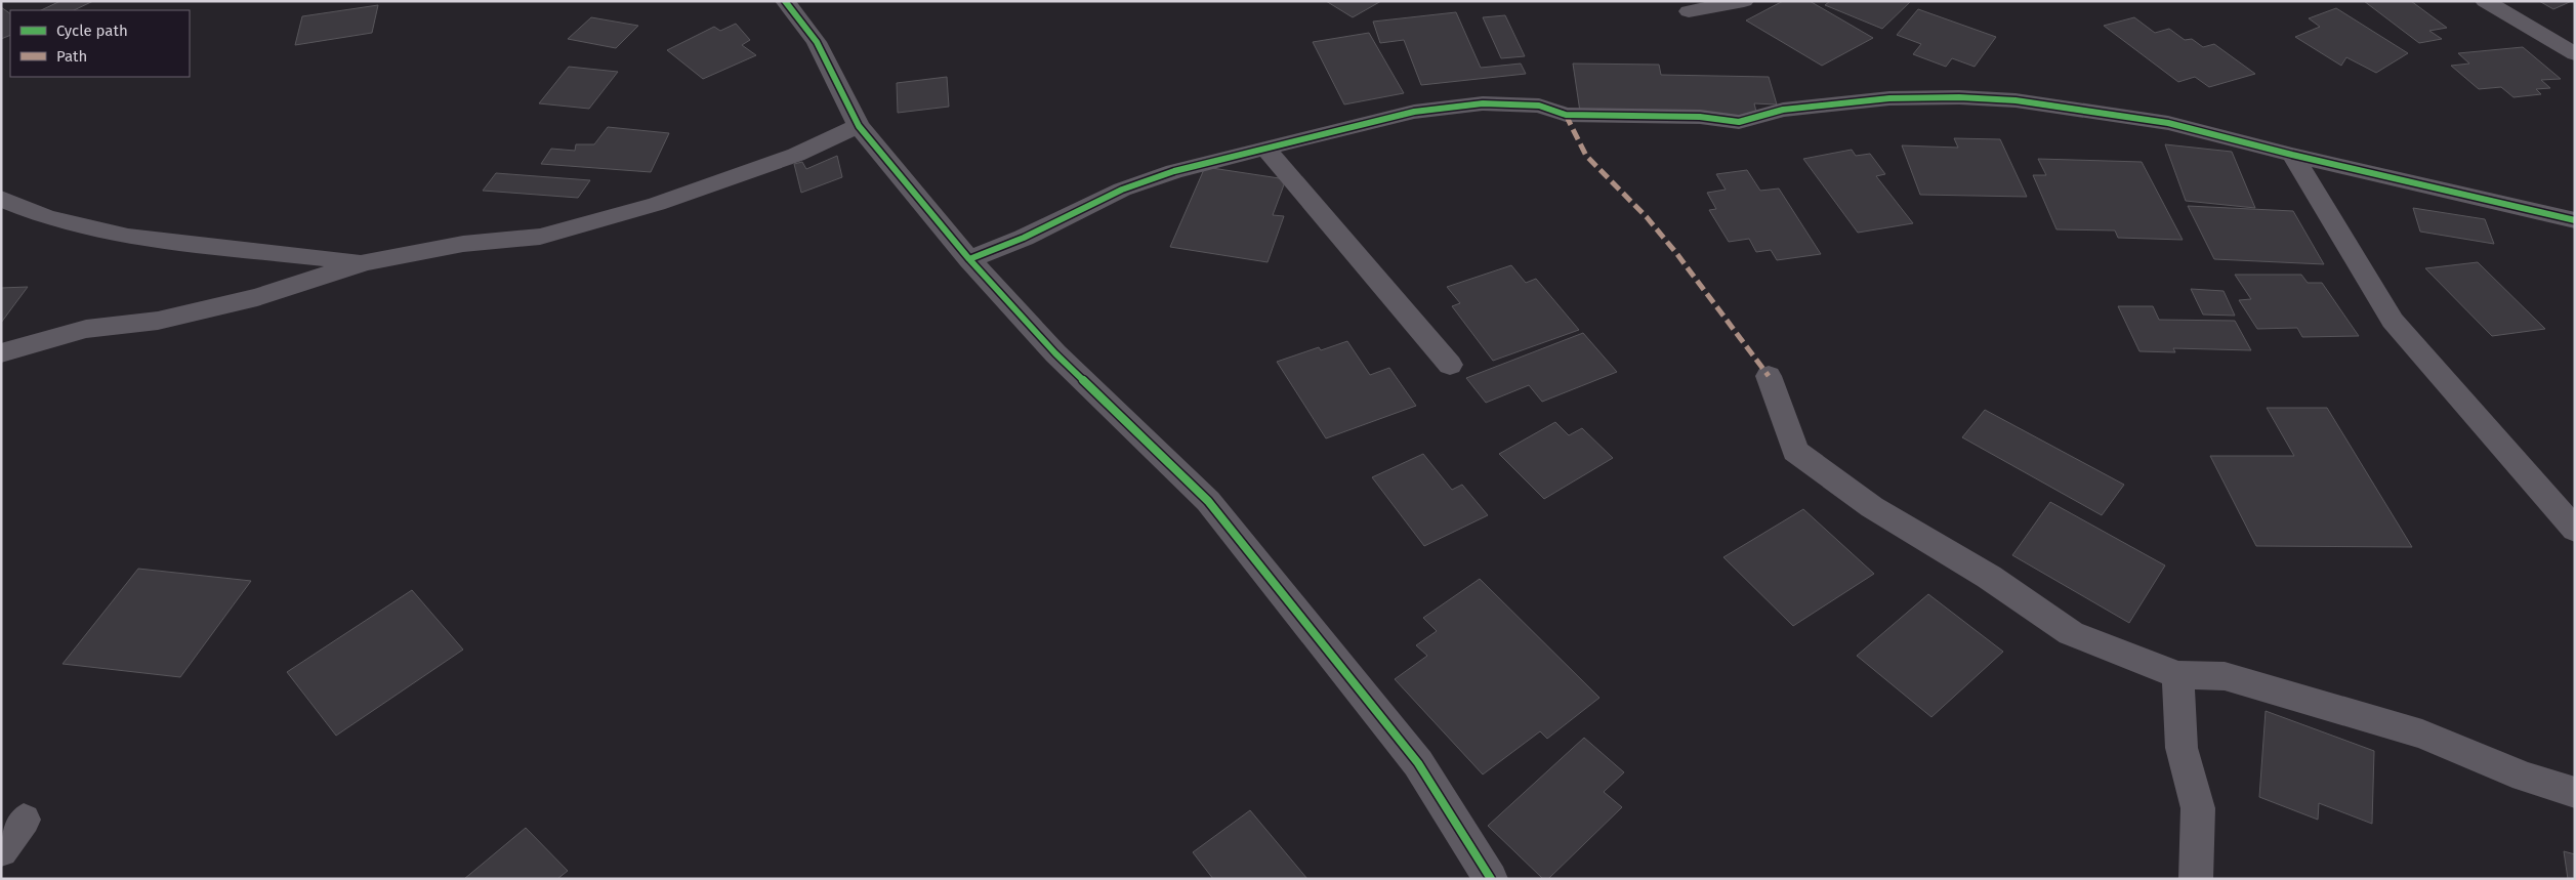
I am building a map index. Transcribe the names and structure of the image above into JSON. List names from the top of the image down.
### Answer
{
  "legend": ["Cycle path", "Path"]
}
